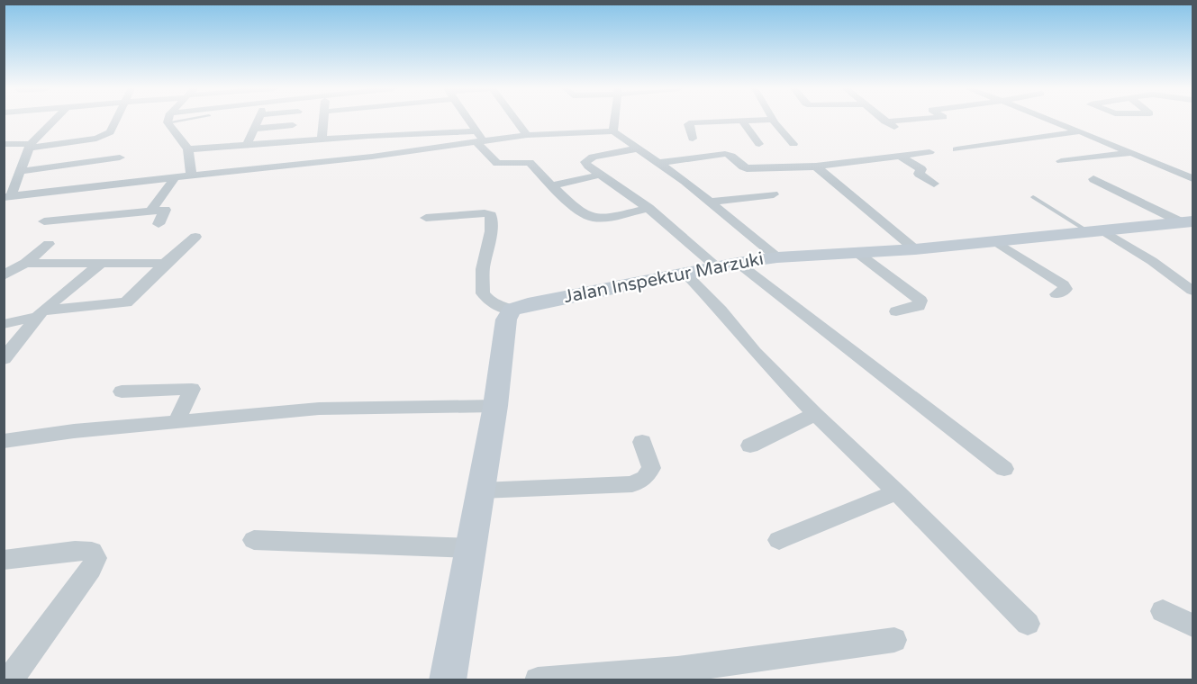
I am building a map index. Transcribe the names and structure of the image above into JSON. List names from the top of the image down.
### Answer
{
  "streets": {
    "street": ["Jalan Inspektur Marzuki"]
  }
}
